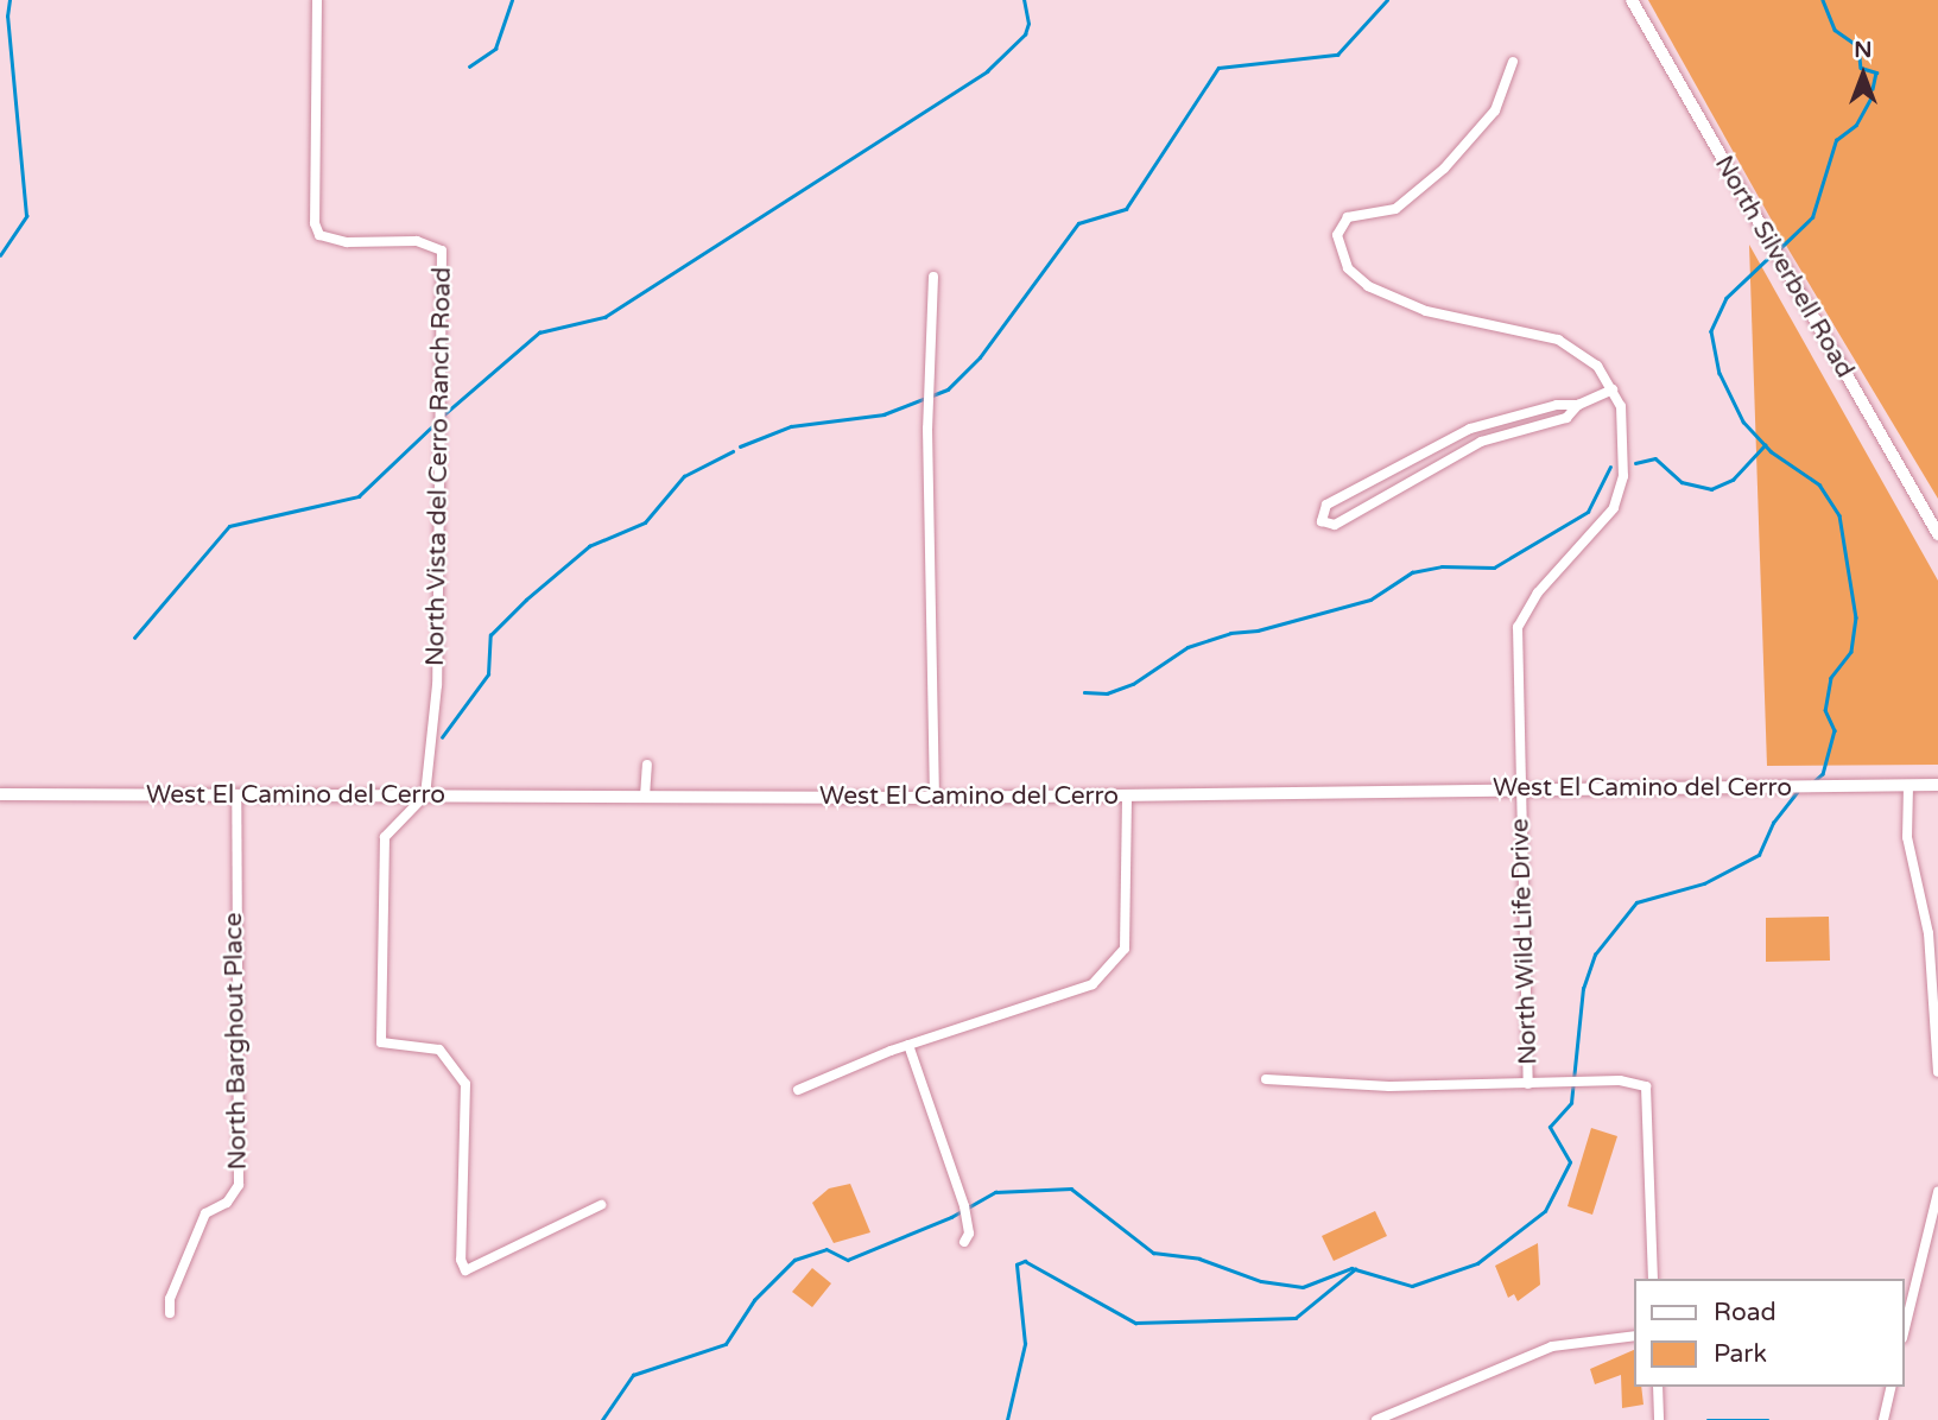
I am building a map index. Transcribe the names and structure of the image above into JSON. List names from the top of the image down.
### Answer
{
  "streets": {
    "street": [
      "North Silverbell Road",
      "North Vista del Cerro Ranch Road",
      "West El Camino del Cerro",
      "North Wild Life Drive",
      "North Barghout Place"
    ]
  },
  "crossings": [
    ["North Vista del Cerro Ranch Road", "West El Camino del Cerro"],
    ["West El Camino del Cerro", "North Wild Life Drive"],
    ["West El Camino del Cerro", "North Barghout Place"]
  ],
  "legend": ["Road", "Park"],
  "north": "top"
}
